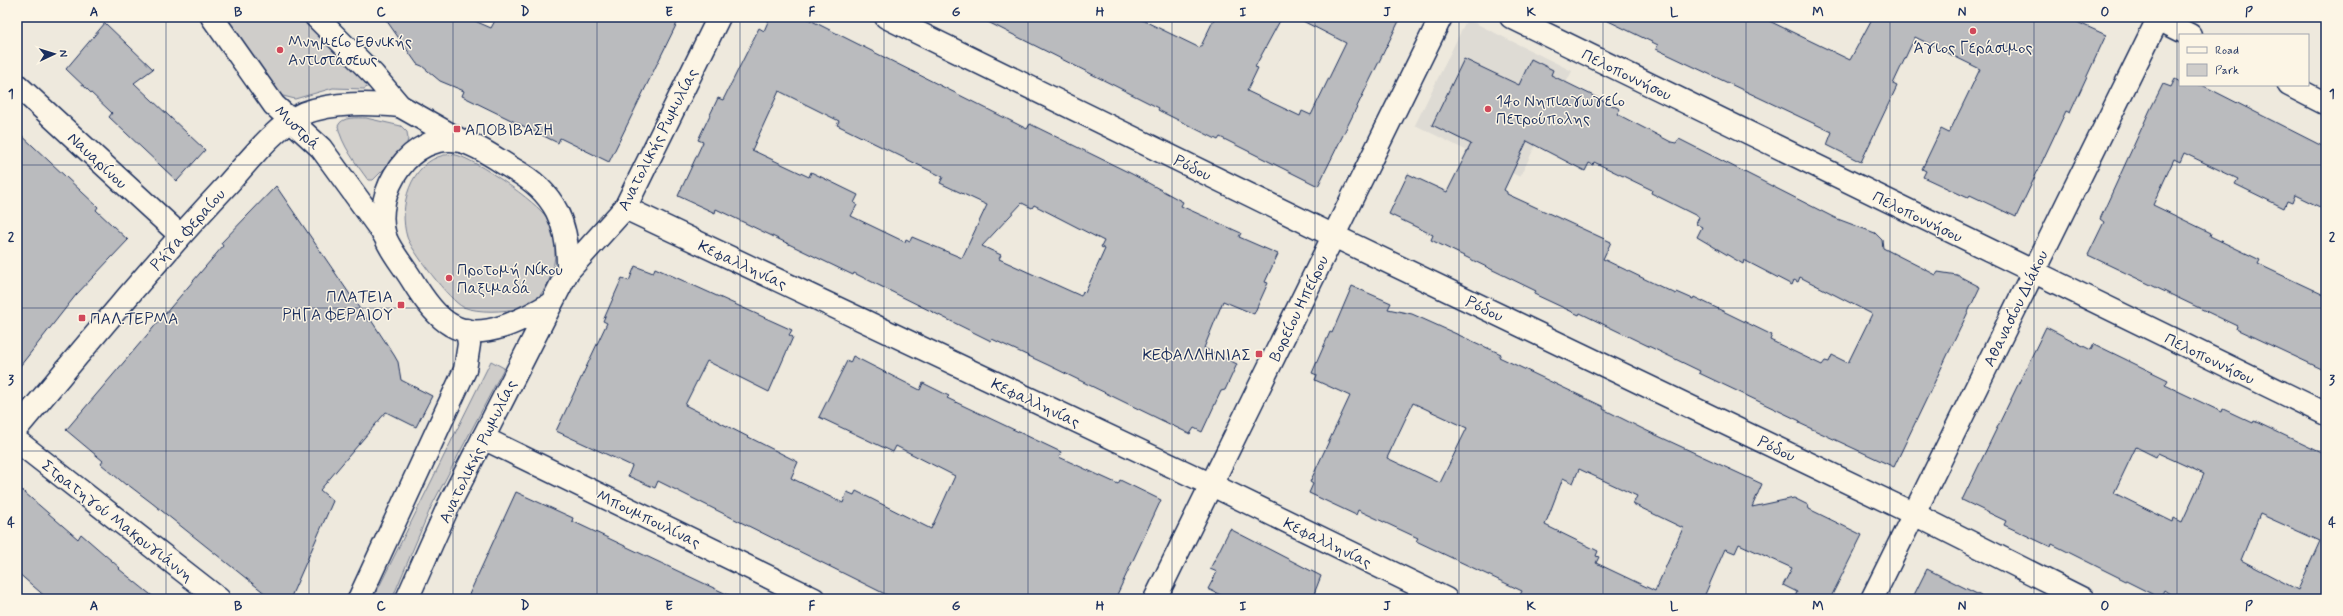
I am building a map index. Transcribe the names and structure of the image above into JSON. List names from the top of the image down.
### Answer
{
  "streets": {
    "street": [
      "Πελοποννήσου",
      "Μυστρά",
      "Ανατολικής Ρωμυλίας",
      "Ναυαρίνου",
      "Ρόδου",
      "Ρήγα Φεραίου",
      "Κεφαλληνίας",
      "Βορείου Ηπείρου",
      "Αθανασίου Διάκου",
      "Μπουμπουλίνας",
      "Στρατηγού Μακρυγιάννη"
    ]
  },
  "crossings": [
    ["Πελοποννήσου", "Αθανασίου Διάκου"],
    ["Μυστρά", "Ρήγα Φεραίου"],
    ["Ανατολικής Ρωμυλίας", "Κεφαλληνίας"],
    ["Ανατολικής Ρωμυλίας", "Μπουμπουλίνας"],
    ["Ναυαρίνου", "Ρήγα Φεραίου"],
    ["Ρόδου", "Βορείου Ηπείρου"],
    ["Ρόδου", "Αθανασίου Διάκου"],
    ["Κεφαλληνίας", "Βορείου Ηπείρου"]
  ],
  "places": {
    "other": [
      "Άγιος Γεράσιμος",
      "Μνημείο Εθνικής Αντιστάσεως",
      "14ο Νηπιαγωγείο Πετρούπολης",
      "Προτομή Νίκου Παξιμαδά"
    ],
    "transit": [
      "ΑΠΟΒΙΒΑΣΗ",
      "ΠΛΑΤΕΙΑ ΡΗΓΑ ΦΕΡΑΙΟΥ",
      "ΠΑΛ.ΤΕΡΜΑ",
      "ΚΕΦΑΛΛΗΝΙΑΣ"
    ]
  },
  "legend": ["Road", "Park"],
  "north": "right",
  "grid": {
    "columns": [
      "A",
      "B",
      "C",
      "D",
      "E",
      "F",
      "G",
      "H",
      "I",
      "J",
      "K",
      "L",
      "M",
      "N",
      "O",
      "P"
    ],
    "rows": [
      "1",
      "2",
      "3",
      "4"
    ]
  }
}
